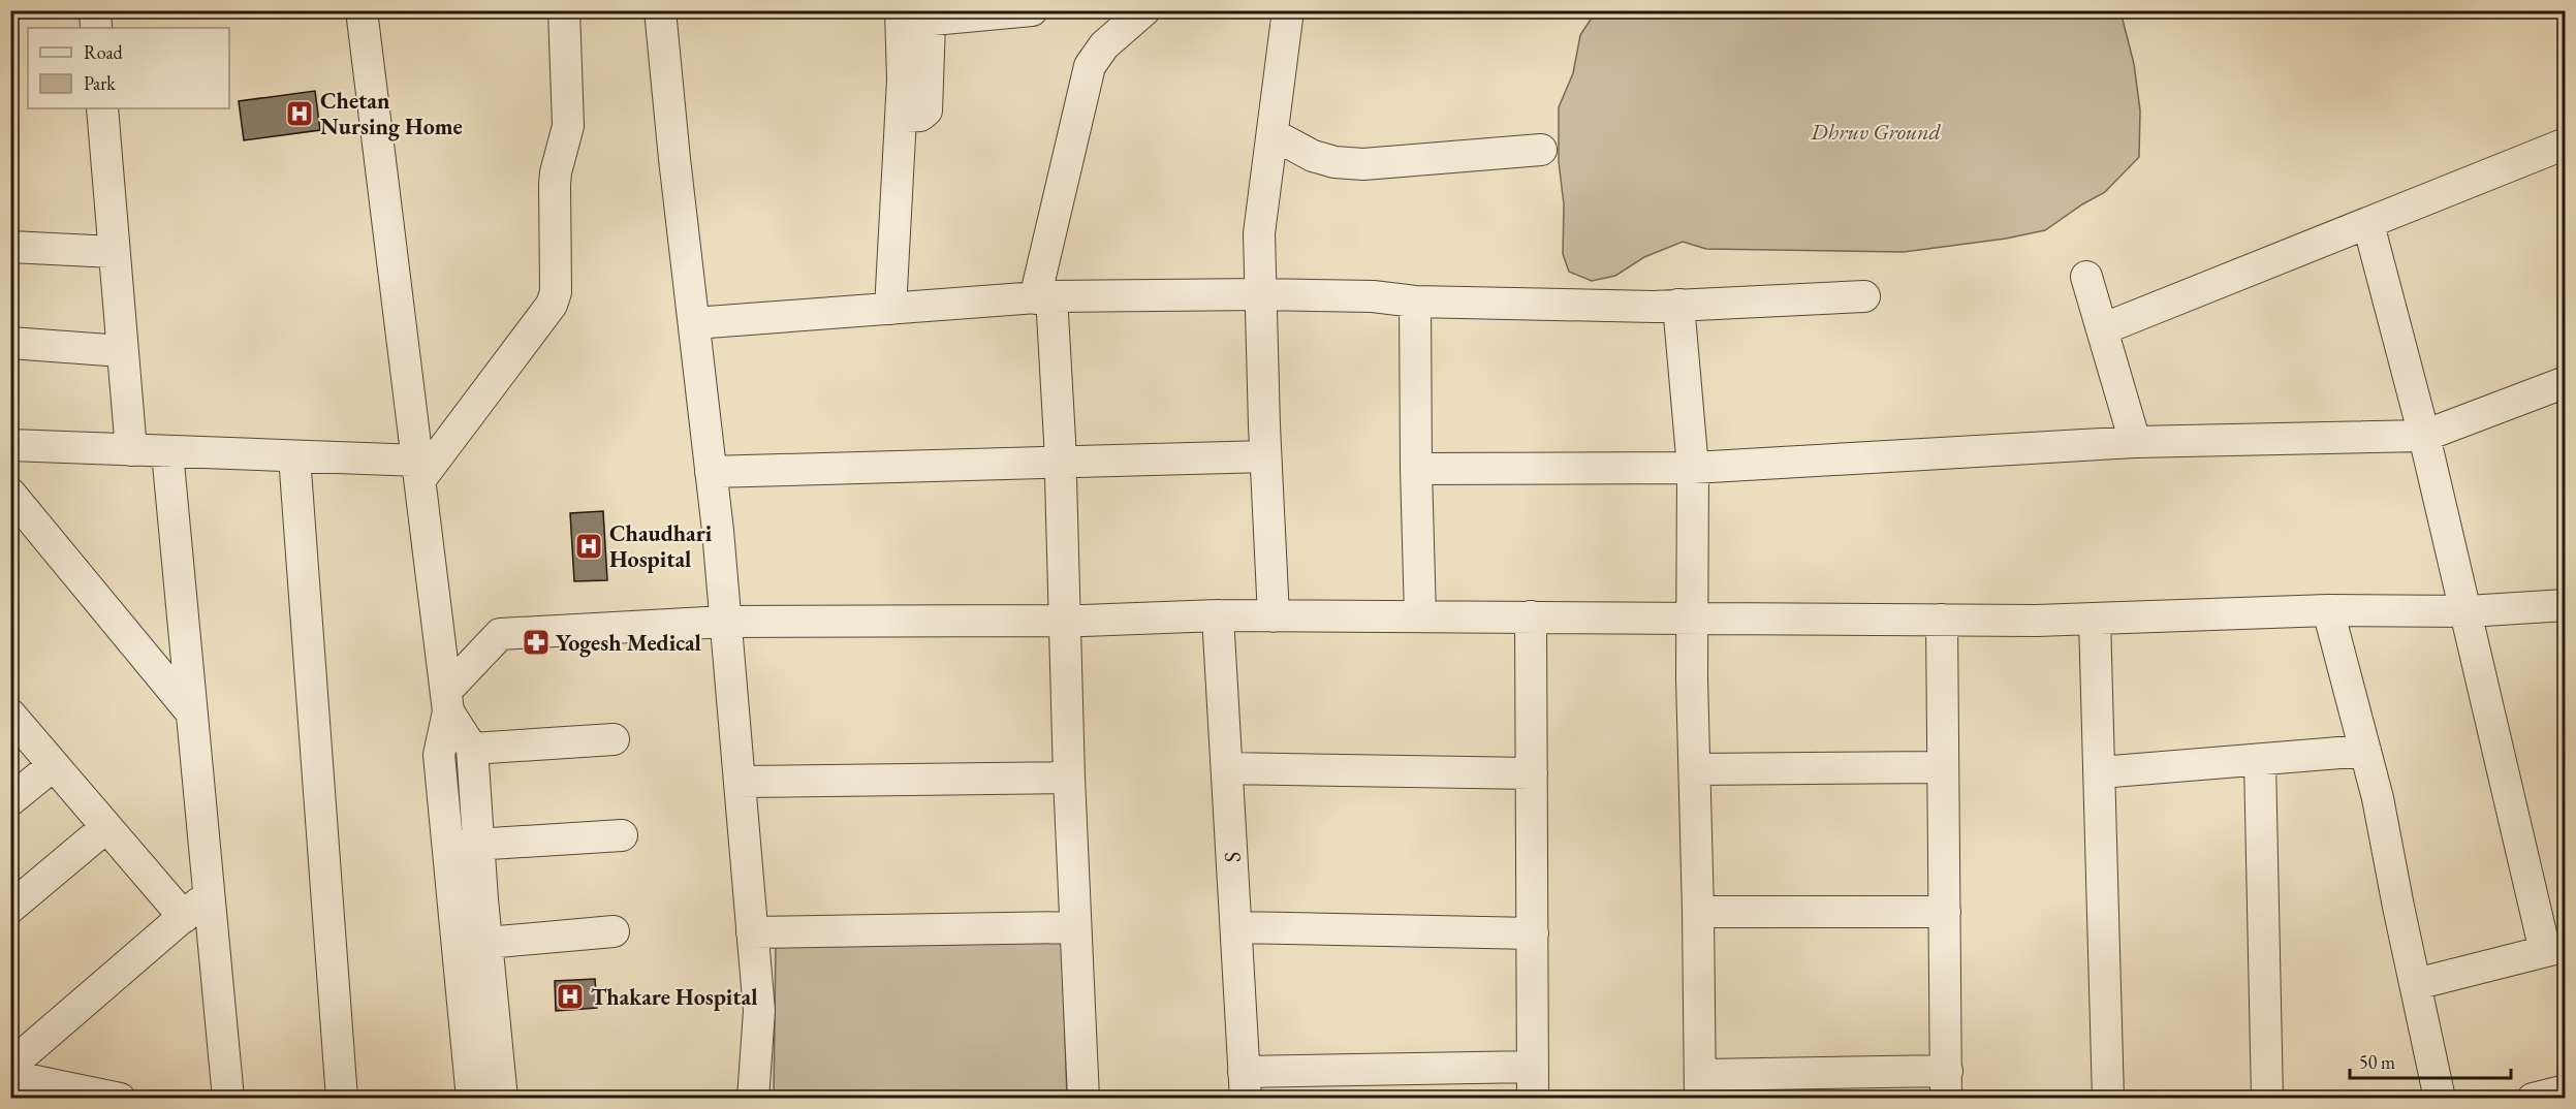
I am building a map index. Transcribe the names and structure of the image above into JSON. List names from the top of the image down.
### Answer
{
  "streets": {
    "street": ["S"]
  },
  "parks": ["Dhruv Ground"],
  "places": {
    "hospital": ["Chetan Nursing Home", "Chaudhari Hospital", "Thakare Hospital"],
    "pharmacy": ["Yogesh Medical"]
  },
  "legend": ["Road", "Park"],
  "scale_bar": "50 m"
}
